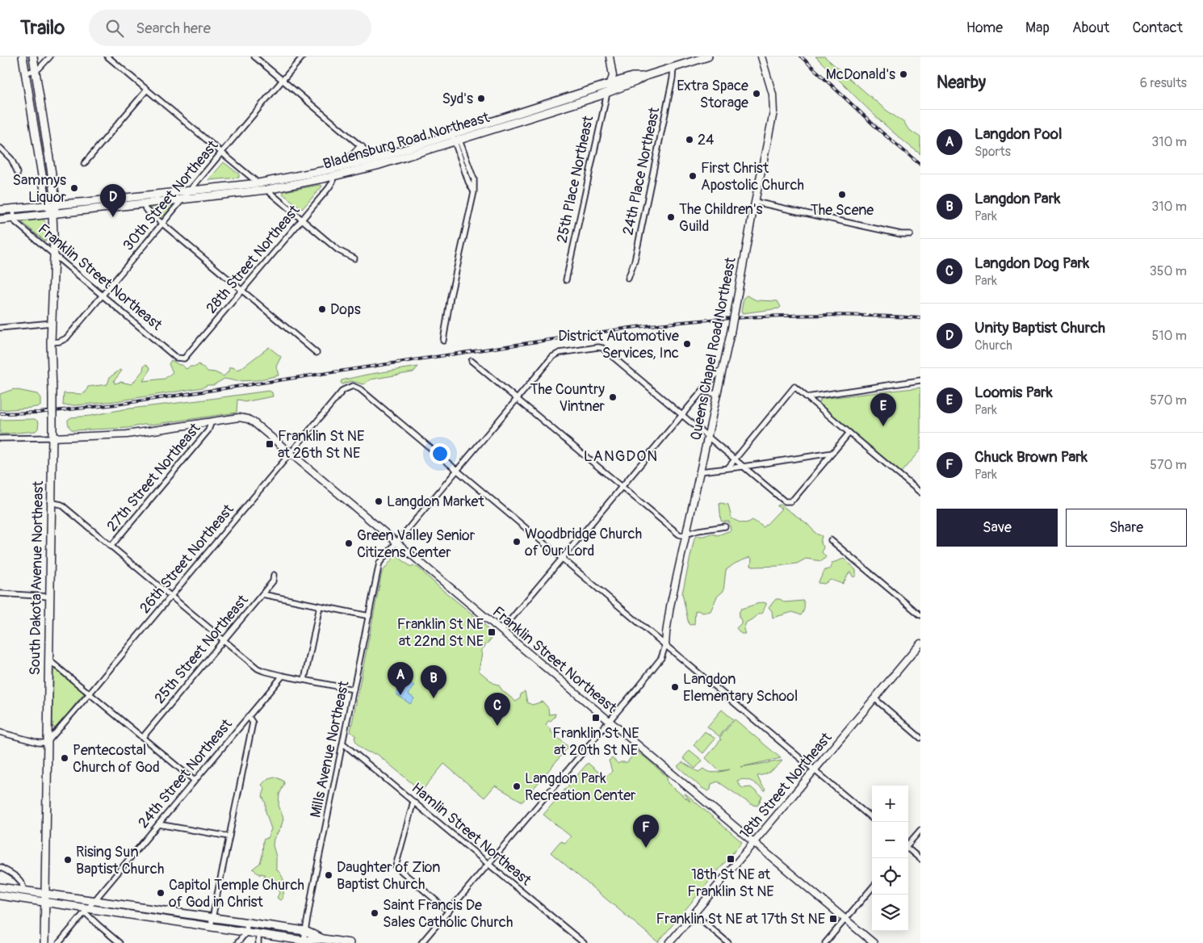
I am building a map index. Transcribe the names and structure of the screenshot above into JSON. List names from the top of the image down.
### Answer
{
  "streets": {
    "main road": ["Bladensburg Road Northeast", "South Dakota Avenue Northeast"],
    "street": [
      "24th Place Northeast",
      "25th Place Northeast",
      "30th Street Northeast",
      "28th Street Northeast",
      "Franklin Street Northeast",
      "Queens Chapel Road Northeast",
      "27th Street Northeast",
      "26th Street Northeast",
      "25th Street Northeast",
      "Mills Avenue Northeast",
      "24th Street Northeast",
      "18th Street Northeast",
      "Hamlin Street Northeast"
    ]
  },
  "crossings": [
    ["Bladensburg Road Northeast", "24th Place Northeast"],
    ["Bladensburg Road Northeast", "25th Place Northeast"],
    ["Bladensburg Road Northeast", "30th Street Northeast"],
    ["Bladensburg Road Northeast", "28th Street Northeast"],
    ["Bladensburg Road Northeast", "Franklin Street Northeast"],
    ["Bladensburg Road Northeast", "South Dakota Avenue Northeast"],
    ["30th Street Northeast", "Franklin Street Northeast"],
    ["30th Street Northeast", "South Dakota Avenue Northeast"],
    ["28th Street Northeast", "Franklin Street Northeast"],
    ["Franklin Street Northeast", "27th Street Northeast"],
    ["Franklin Street Northeast", "26th Street Northeast"],
    ["Franklin Street Northeast", "South Dakota Avenue Northeast"],
    ["Franklin Street Northeast", "Mills Avenue Northeast"],
    ["Franklin Street Northeast", "18th Street Northeast"],
    ["26th Street Northeast", "South Dakota Avenue Northeast"],
    ["Mills Avenue Northeast", "Hamlin Street Northeast"]
  ],
  "districts": ["LANGDON"],
  "places": {
    "other": [
      "McDonald's",
      "Extra Space Storage",
      "Syd's",
      "24",
      "First Christ Apostolic Church",
      "Sammys Liquor",
      "The Scene",
      "The Children's Guild",
      "Dops",
      "District Automotive Services, Inc",
      "The Country Vintner",
      "Langdon Market",
      "Woodbridge Church of Our Lord",
      "Green Valley Senior Citizens Center",
      "Langdon Elementary School",
      "Pentecostal Church of God",
      "Langdon Park Recreation Center",
      "Rising Sun Baptist Church",
      "Daughter of Zion Baptist Church",
      "Capitol Temple Church of God in Christ",
      "Saint Francis De Sales Catholic Church"
    ],
    "transit": [
      "Franklin St NE at 26th St NE",
      "Franklin St NE at 22nd St NE",
      "Franklin St NE at 20th St NE",
      "18th St NE at Franklin St NE",
      "Franklin St NE at 17th St NE"
    ]
  },
  "page": {
    "header": "Trailo",
    "search": "Search here",
    "nav": [
      "Home",
      "Map",
      "About",
      "Contact"
    ],
    "heading": ["Nearby", "6 results"],
    "list": [
      {
        "mark": "A",
        "name": "Langdon Pool",
        "note": "Sports",
        "value": "310 m"
      },
      {
        "mark": "B",
        "name": "Langdon Park",
        "note": "Park",
        "value": "310 m"
      },
      {
        "mark": "C",
        "name": "Langdon Dog Park",
        "note": "Park",
        "value": "350 m"
      },
      {
        "mark": "D",
        "name": "Unity Baptist Church",
        "note": "Church",
        "value": "510 m"
      },
      {
        "mark": "E",
        "name": "Loomis Park",
        "note": "Park",
        "value": "570 m"
      },
      {
        "mark": "F",
        "name": "Chuck Brown Park",
        "note": "Park",
        "value": "570 m"
      }
    ],
    "pins": [
      "D",
      "E",
      "A",
      "B",
      "C",
      "F"
    ],
    "buttons": ["Save", "Share"],
    "map_buttons": ["+", "−"]
  }
}
